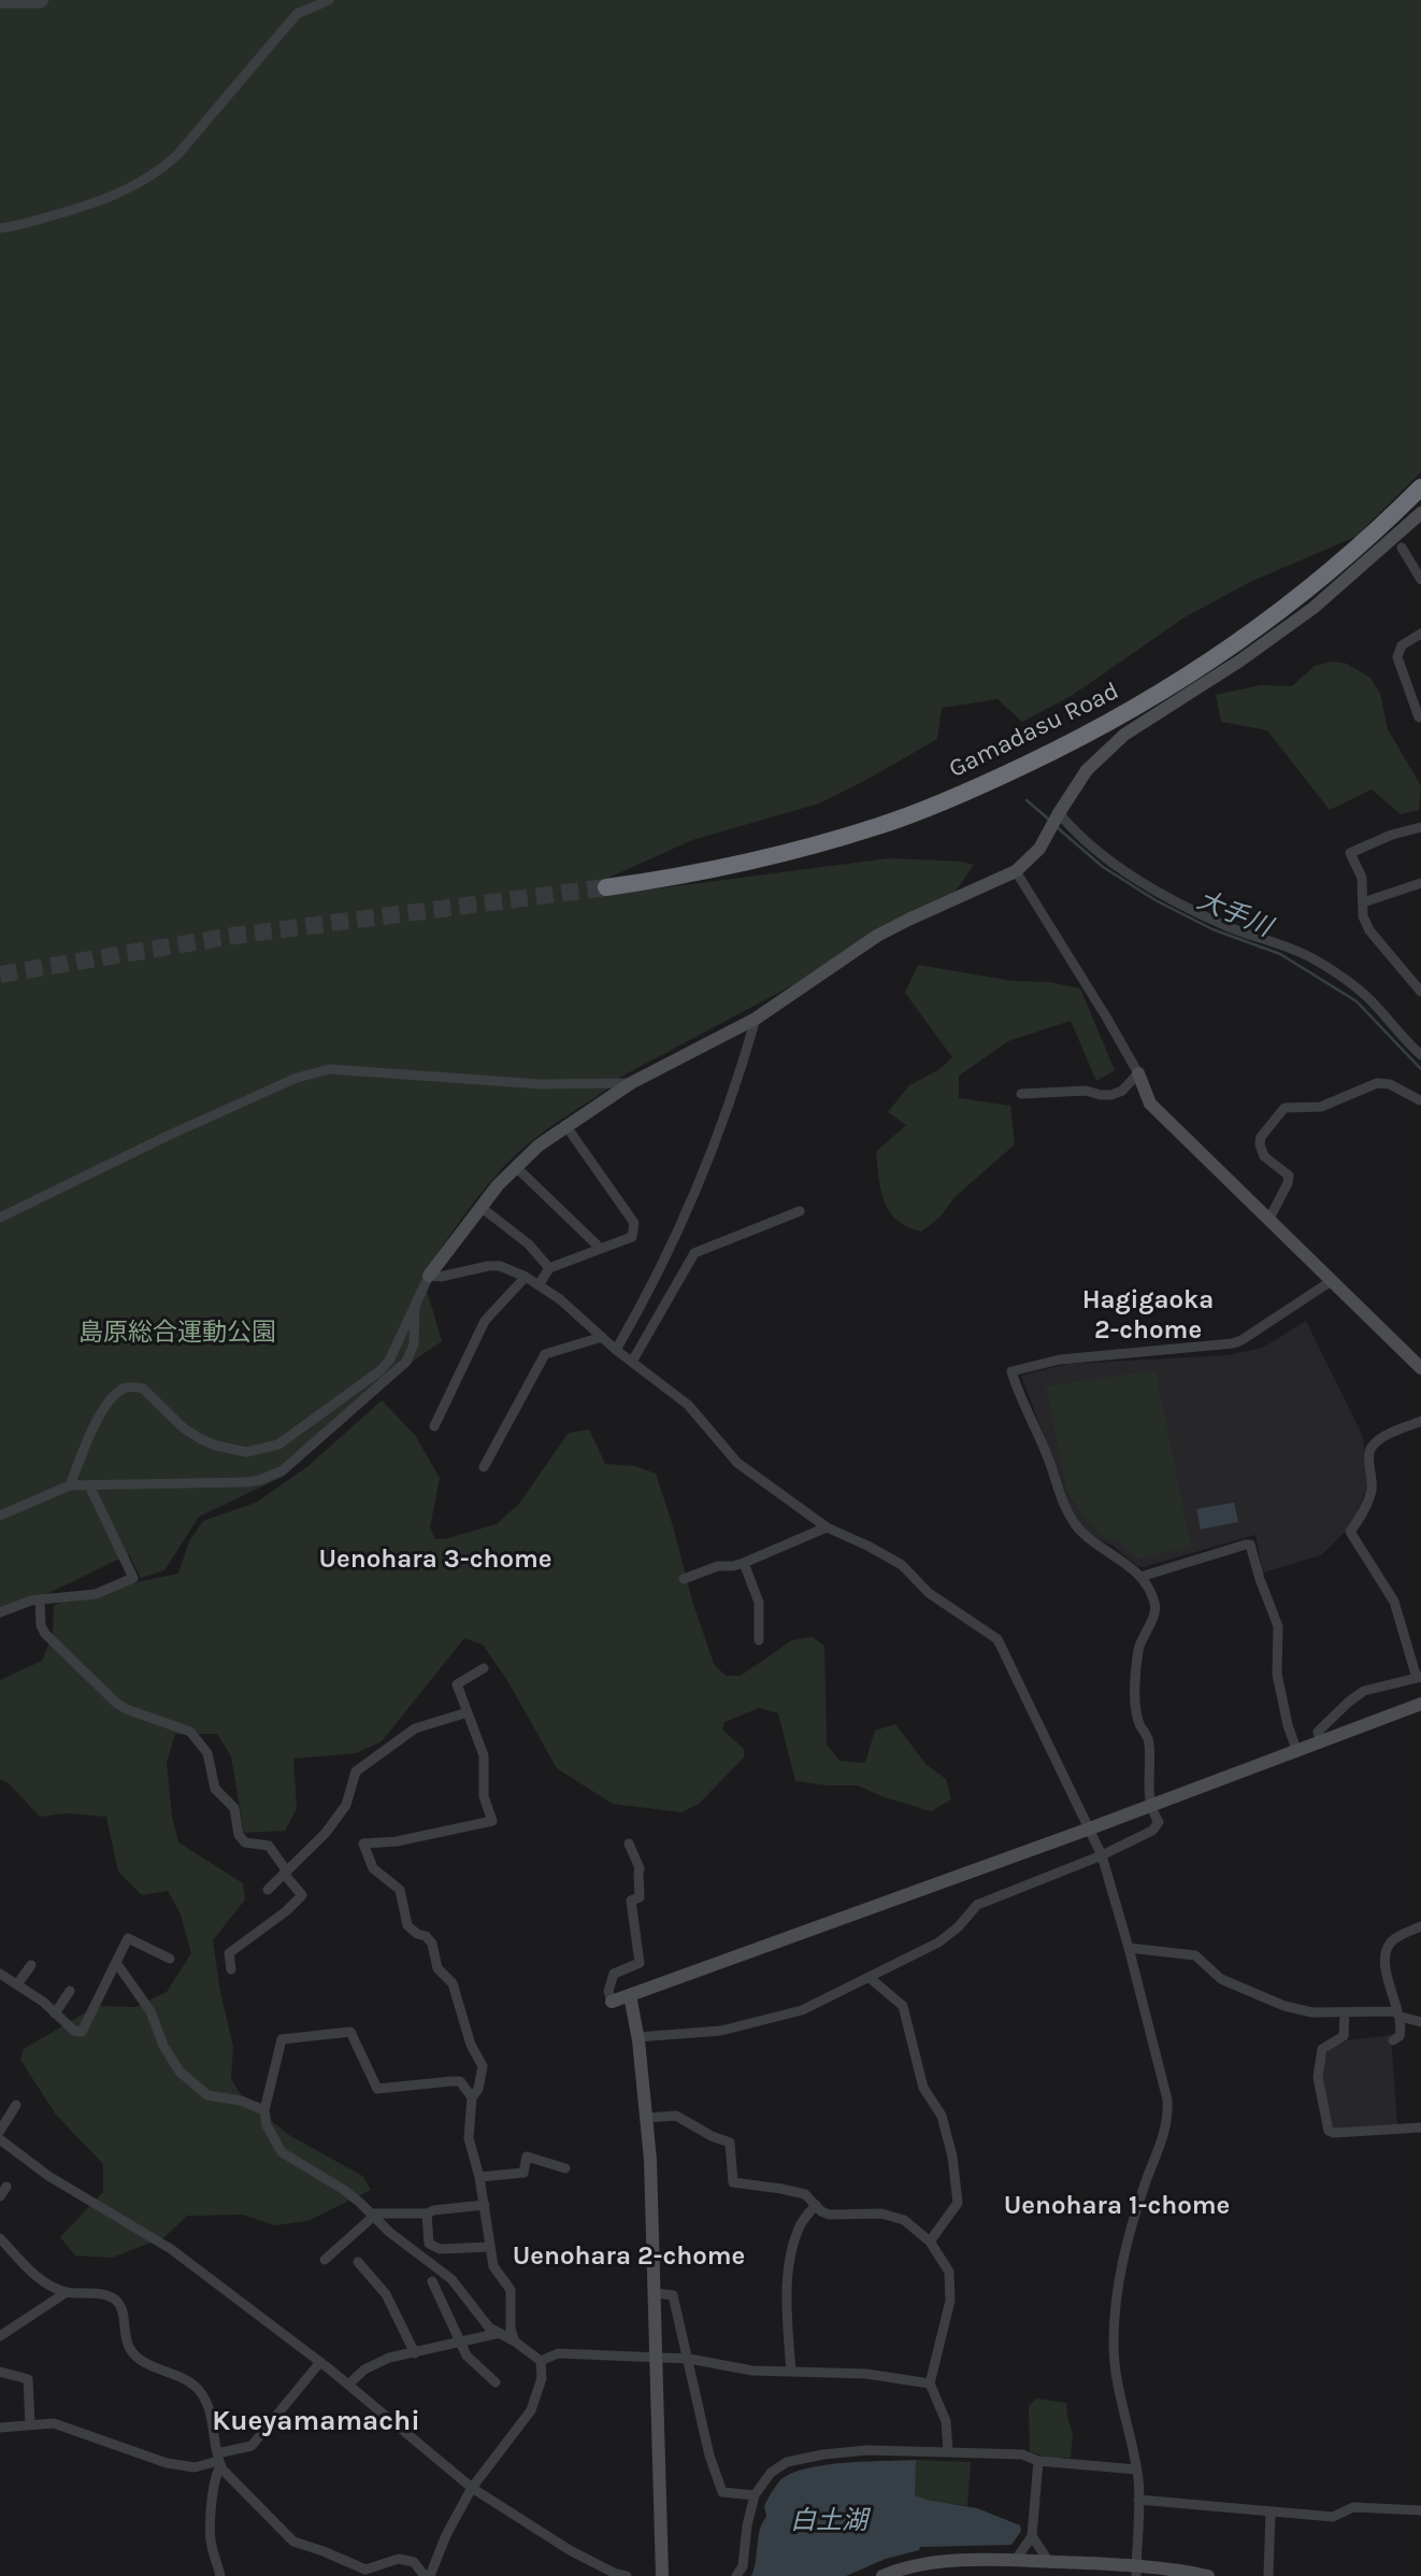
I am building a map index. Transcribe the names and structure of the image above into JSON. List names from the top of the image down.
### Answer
{
  "streets": {
    "highway": ["Gamadasu Road"]
  },
  "districts": [
    "Hagigaoka 2-chome",
    "Uenohara 3-chome",
    "Uenohara 1-chome",
    "Uenohara 2-chome",
    "Kueyamamachi"
  ],
  "water": ["大手川", "白土湖"],
  "parks": ["島原総合運動公園"]
}
